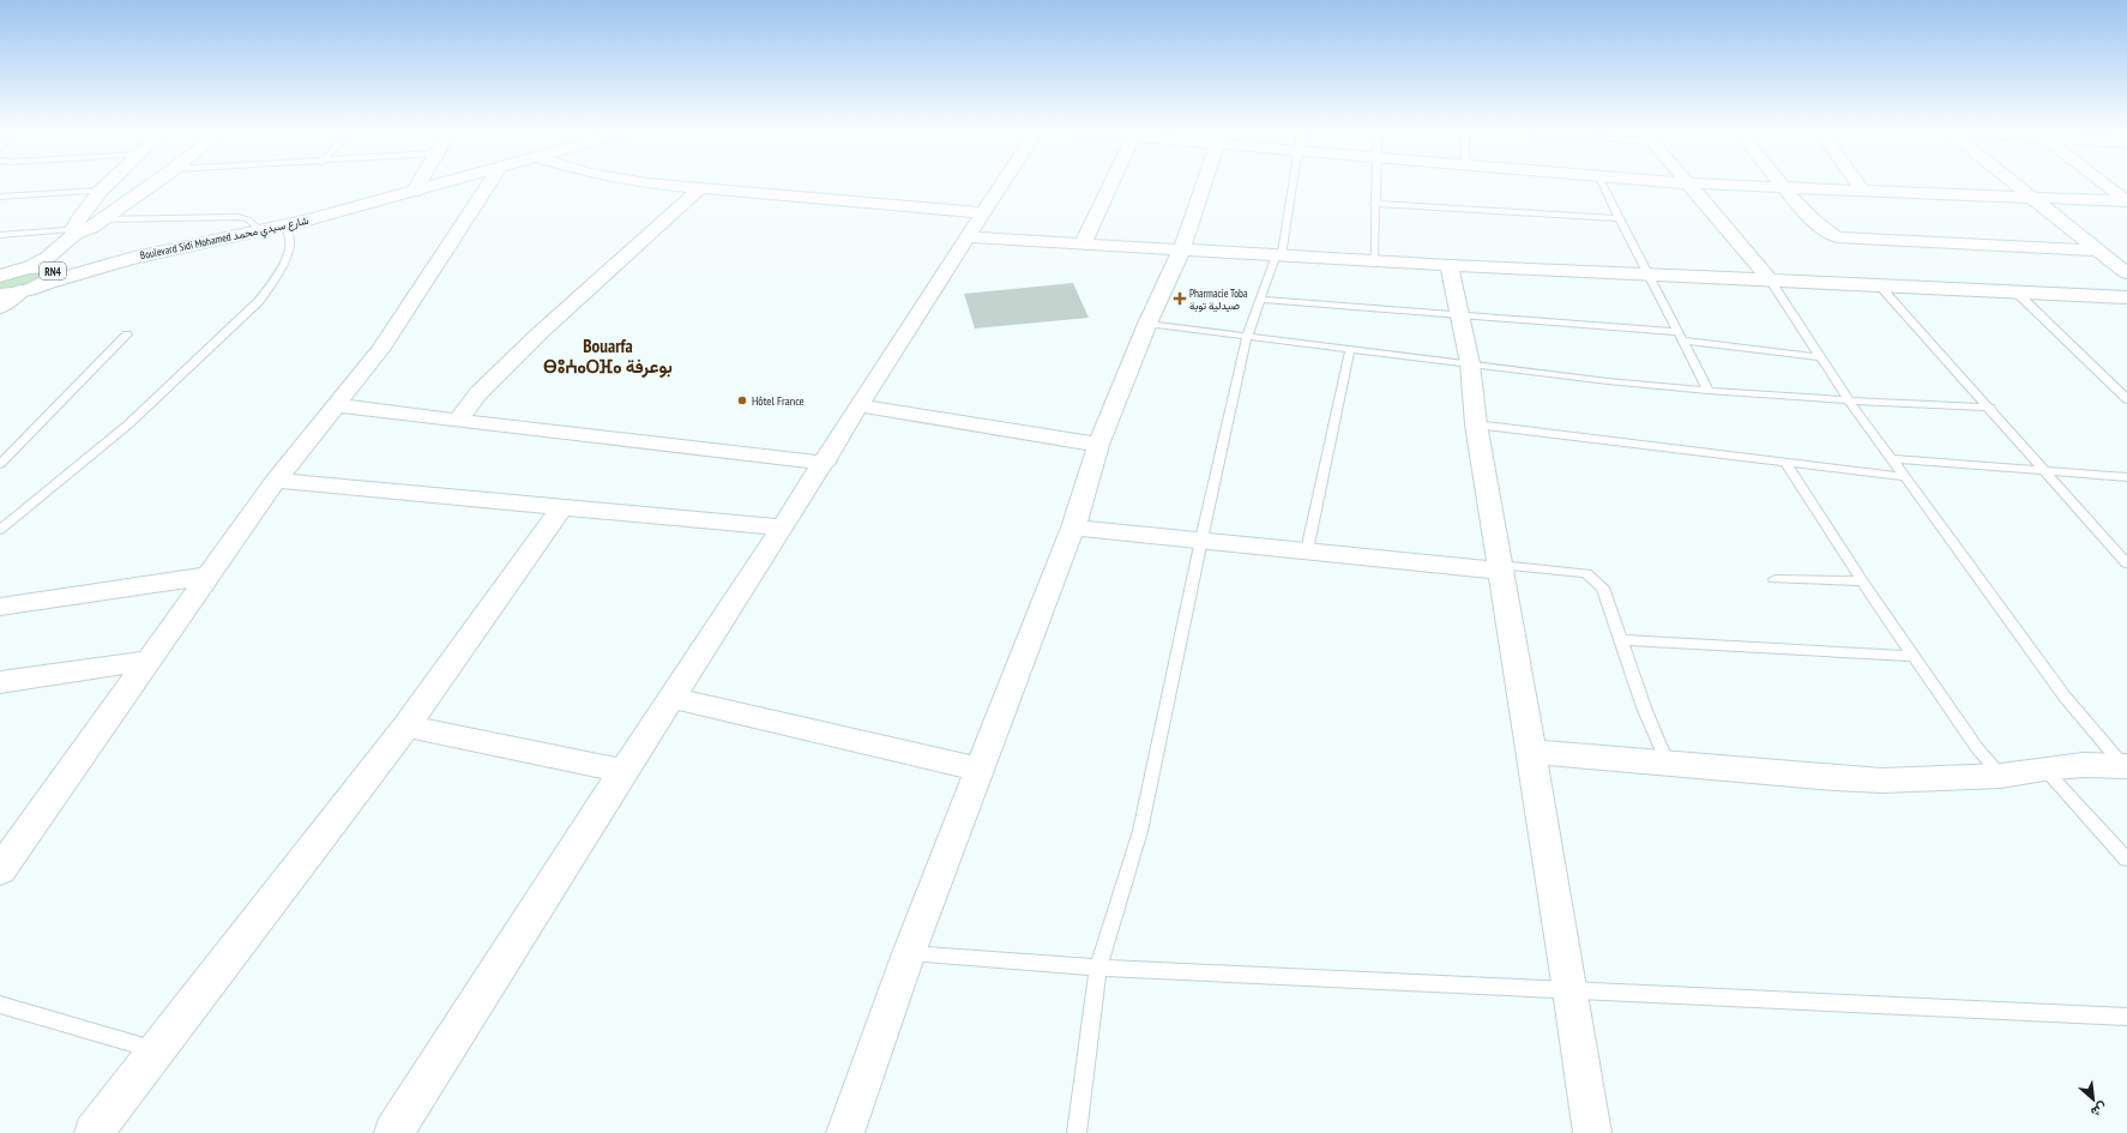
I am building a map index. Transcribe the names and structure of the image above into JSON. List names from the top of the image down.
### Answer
{
  "streets": {
    "main road": ["Boulevard Sidi Mohamed شارع سيدي محمد", "RN4"]
  },
  "crossings": [
    ["Boulevard Sidi Mohamed شارع سيدي محمد", "RN4"]
  ],
  "districts": ["Bouarfa ⴱⵓⵄⴰⵔⴼⴰ بوعرفة"],
  "places": {
    "health": ["Pharmacie Toba صيدلية توبة"],
    "other": ["Hôtel France"]
  },
  "north": "bottom right"
}
